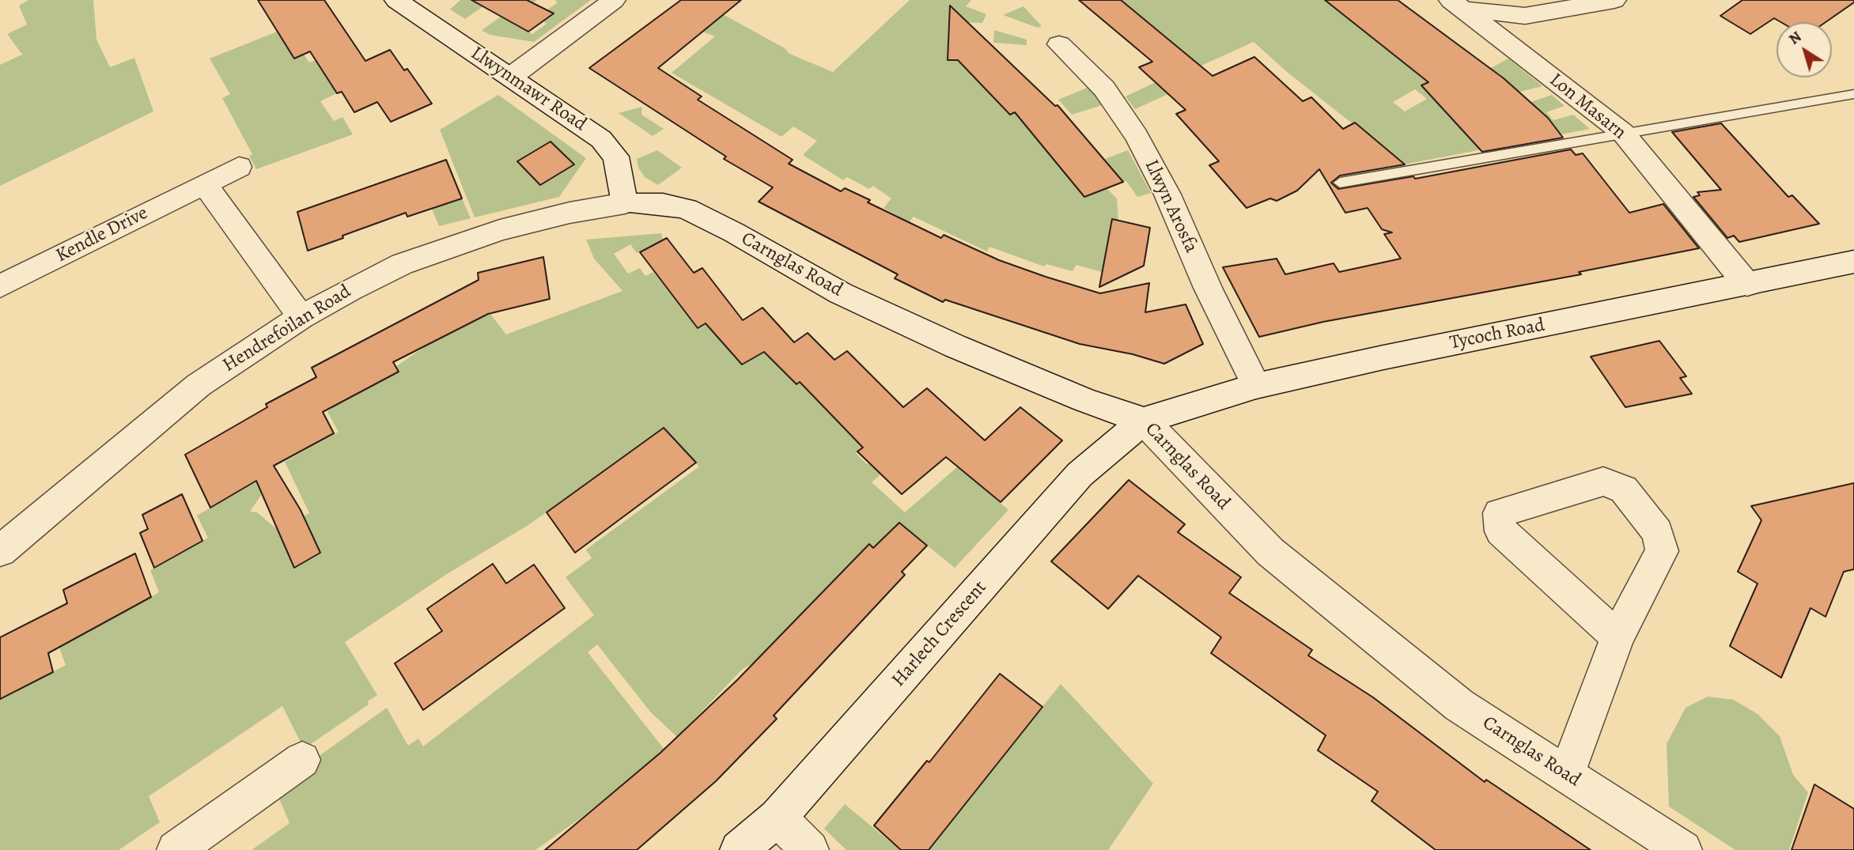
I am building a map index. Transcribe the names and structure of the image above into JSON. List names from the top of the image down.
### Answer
{
  "streets": {
    "street": [
      "Llwynmawr Road",
      "Lon Masarn",
      "Llwyn Arosfa",
      "Kendle Drive",
      "Carnglas Road",
      "Hendrefoilan Road",
      "Tycoch Road",
      "Harlech Crescent"
    ]
  },
  "crossings": [
    ["Llwynmawr Road", "Carnglas Road"],
    ["Llwynmawr Road", "Hendrefoilan Road"],
    ["Lon Masarn", "Tycoch Road"],
    ["Llwyn Arosfa", "Tycoch Road"],
    ["Carnglas Road", "Hendrefoilan Road"],
    ["Carnglas Road", "Tycoch Road"],
    ["Carnglas Road", "Harlech Crescent"],
    ["Tycoch Road", "Harlech Crescent"]
  ],
  "north": "top left"
}
